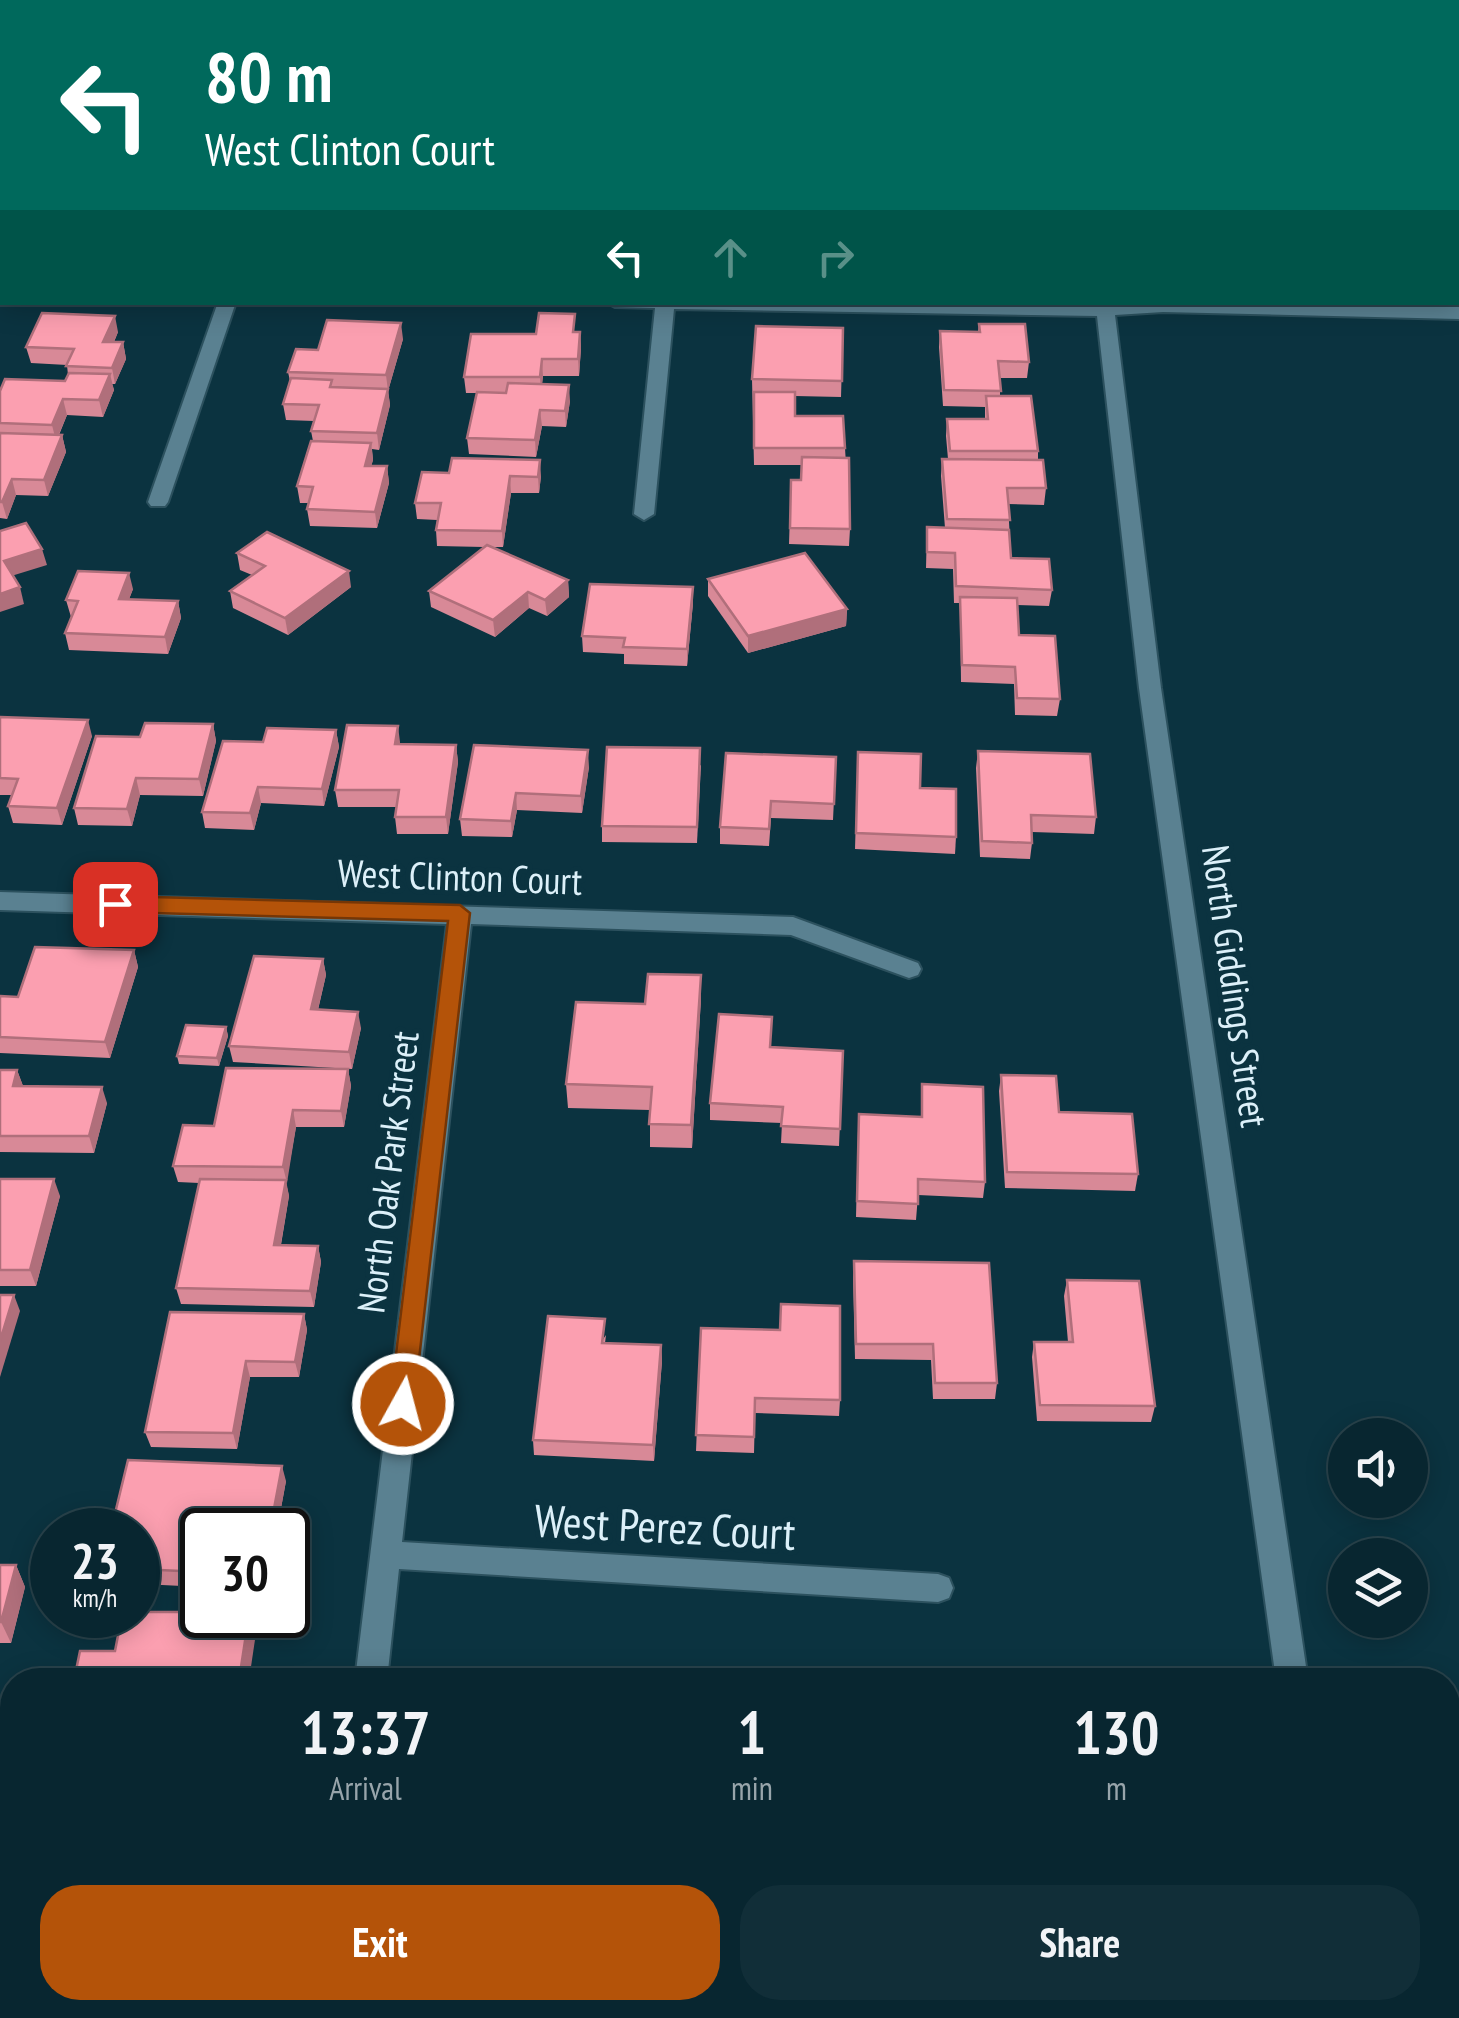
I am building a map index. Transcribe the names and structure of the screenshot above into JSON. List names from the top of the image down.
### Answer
{
  "streets": {
    "street": [
      "West Clinton Court",
      "North Giddings Street",
      "North Oak Park Street",
      "West Perez Court"
    ]
  },
  "crossings": [
    ["West Clinton Court", "North Oak Park Street"],
    ["North Oak Park Street", "West Perez Court"]
  ],
  "page": {
    "turn": ["80 m", "West Clinton Court"],
    "speed": "23 km/h",
    "limit": "30",
    "eta": [
      "13:37",
      "Arrival",
      "1",
      "min",
      "130",
      "m"
    ],
    "buttons": ["Exit", "Share"]
  }
}
